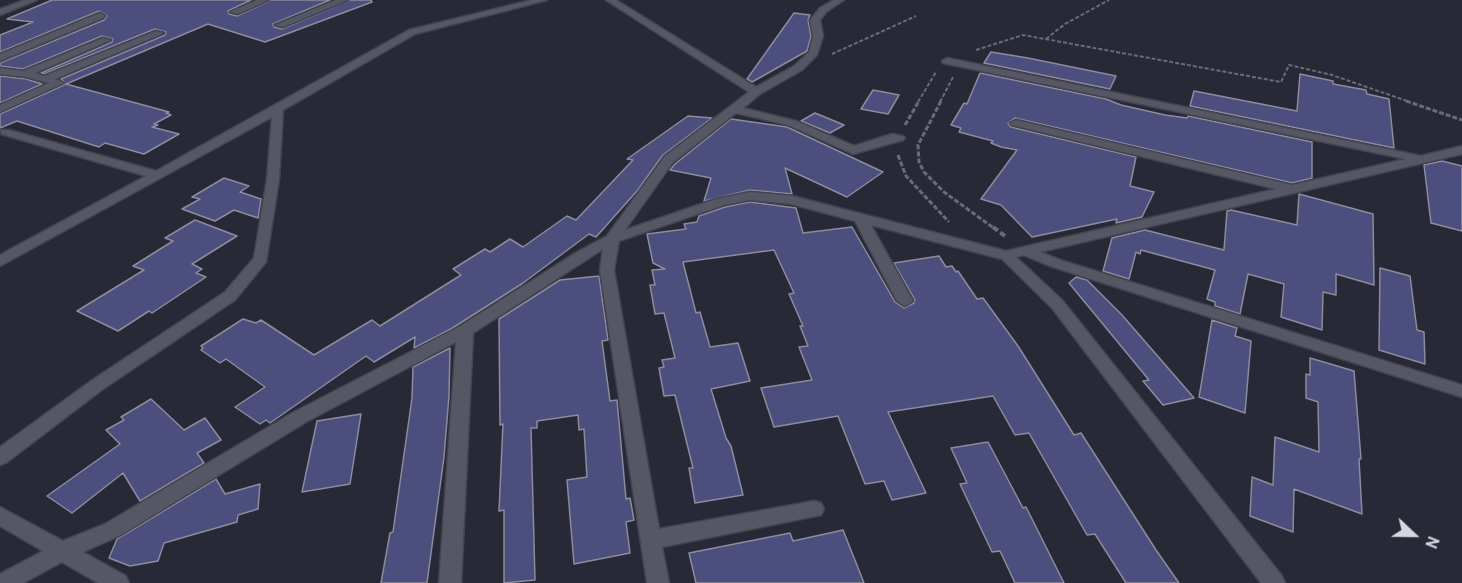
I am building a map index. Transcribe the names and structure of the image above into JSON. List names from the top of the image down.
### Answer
{
  "north": "right"
}
